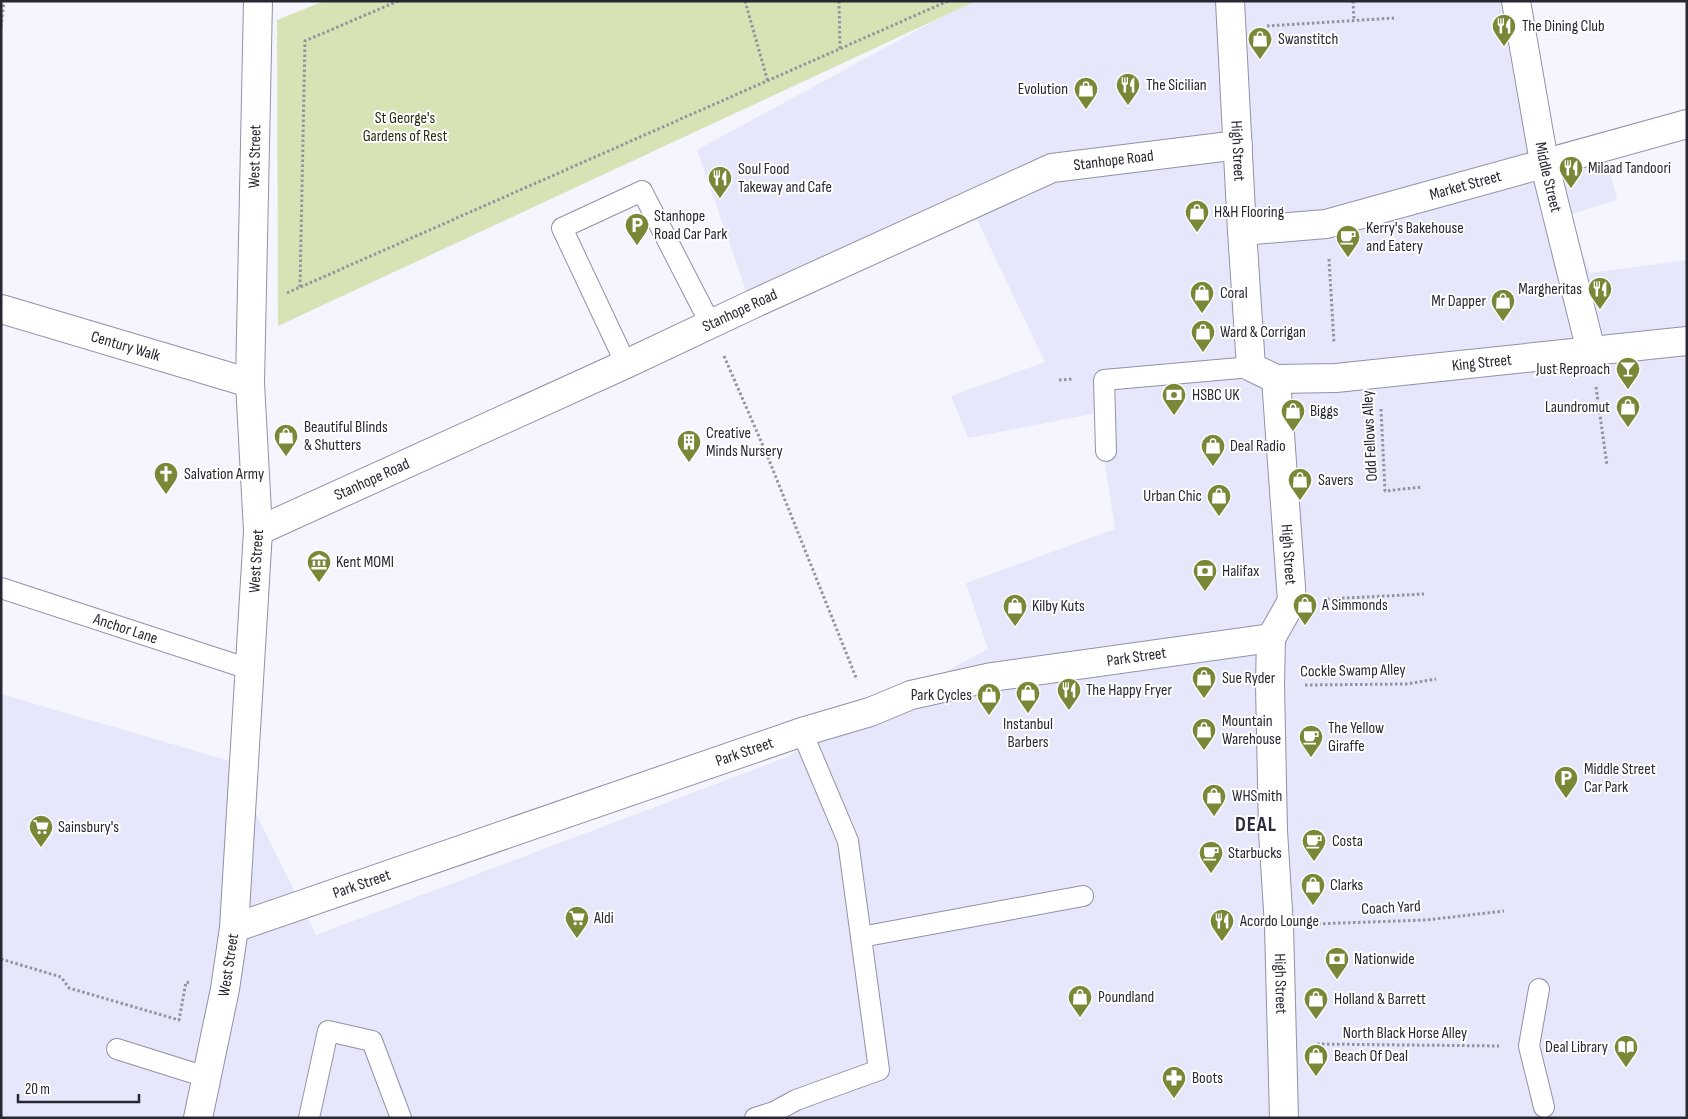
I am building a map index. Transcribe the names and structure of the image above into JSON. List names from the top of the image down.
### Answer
{
  "streets": {
    "street": [
      "High Street",
      "West Street",
      "Stanhope Road",
      "Middle Street",
      "Market Street",
      "Century Walk",
      "King Street",
      "Park Street"
    ],
    "lane": ["Anchor Lane"],
    "path": [
      "Odd Fellows Alley",
      "Cockle Swamp Alley",
      "Coach Yard",
      "North Black Horse Alley"
    ]
  },
  "crossings": [
    ["High Street", "Stanhope Road"],
    ["High Street", "Market Street"],
    ["High Street", "King Street"],
    ["High Street", "Park Street"],
    ["High Street", "Cockle Swamp Alley"],
    ["High Street", "Coach Yard"],
    ["High Street", "North Black Horse Alley"],
    ["West Street", "Stanhope Road"],
    ["West Street", "Century Walk"],
    ["West Street", "Anchor Lane"],
    ["West Street", "Park Street"],
    ["Middle Street", "Market Street"],
    ["Middle Street", "King Street"],
    ["King Street", "Odd Fellows Alley"]
  ],
  "districts": ["DEAL"],
  "parks": ["St George's Gardens of Rest"],
  "places": {
    "restaurant": [
      "The Dining Club",
      "The Sicilian",
      "Milaad Tandoori",
      "Soul Food Takeway and Cafe",
      "Margheritas",
      "The Happy Fryer",
      "Acordo Lounge"
    ],
    "shop": [
      "Swanstitch",
      "Evolution",
      "H&H Flooring",
      "Coral",
      "Mr Dapper",
      "Ward & Corrigan",
      "Laundromut",
      "Biggs",
      "Beautiful Blinds & Shutters",
      "Deal Radio",
      "Savers",
      "Urban Chic",
      "A Simmonds",
      "Kilby Kuts",
      "Sue Ryder",
      "Instanbul Barbers",
      "Park Cycles",
      "Mountain Warehouse",
      "WHSmith",
      "Clarks",
      "Poundland",
      "Holland & Barrett",
      "Beach Of Deal"
    ],
    "parking": ["Stanhope Road Car Park", "Middle Street Car Park"],
    "cafe": [
      "Kerry's Bakehouse and Eatery",
      "The Yellow Giraffe",
      "Costa",
      "Starbucks"
    ],
    "bar": ["Just Reproach"],
    "bank": ["HSBC UK", "Halifax", "Nationwide"],
    "building": ["Creative Minds Nursery"],
    "church": ["Salvation Army"],
    "museum": ["Kent MOMI"],
    "supermarket": ["Sainsbury's", "Aldi"],
    "library": ["Deal Library"],
    "pharmacy": ["Boots"]
  },
  "scale_bar": "20 m"
}
